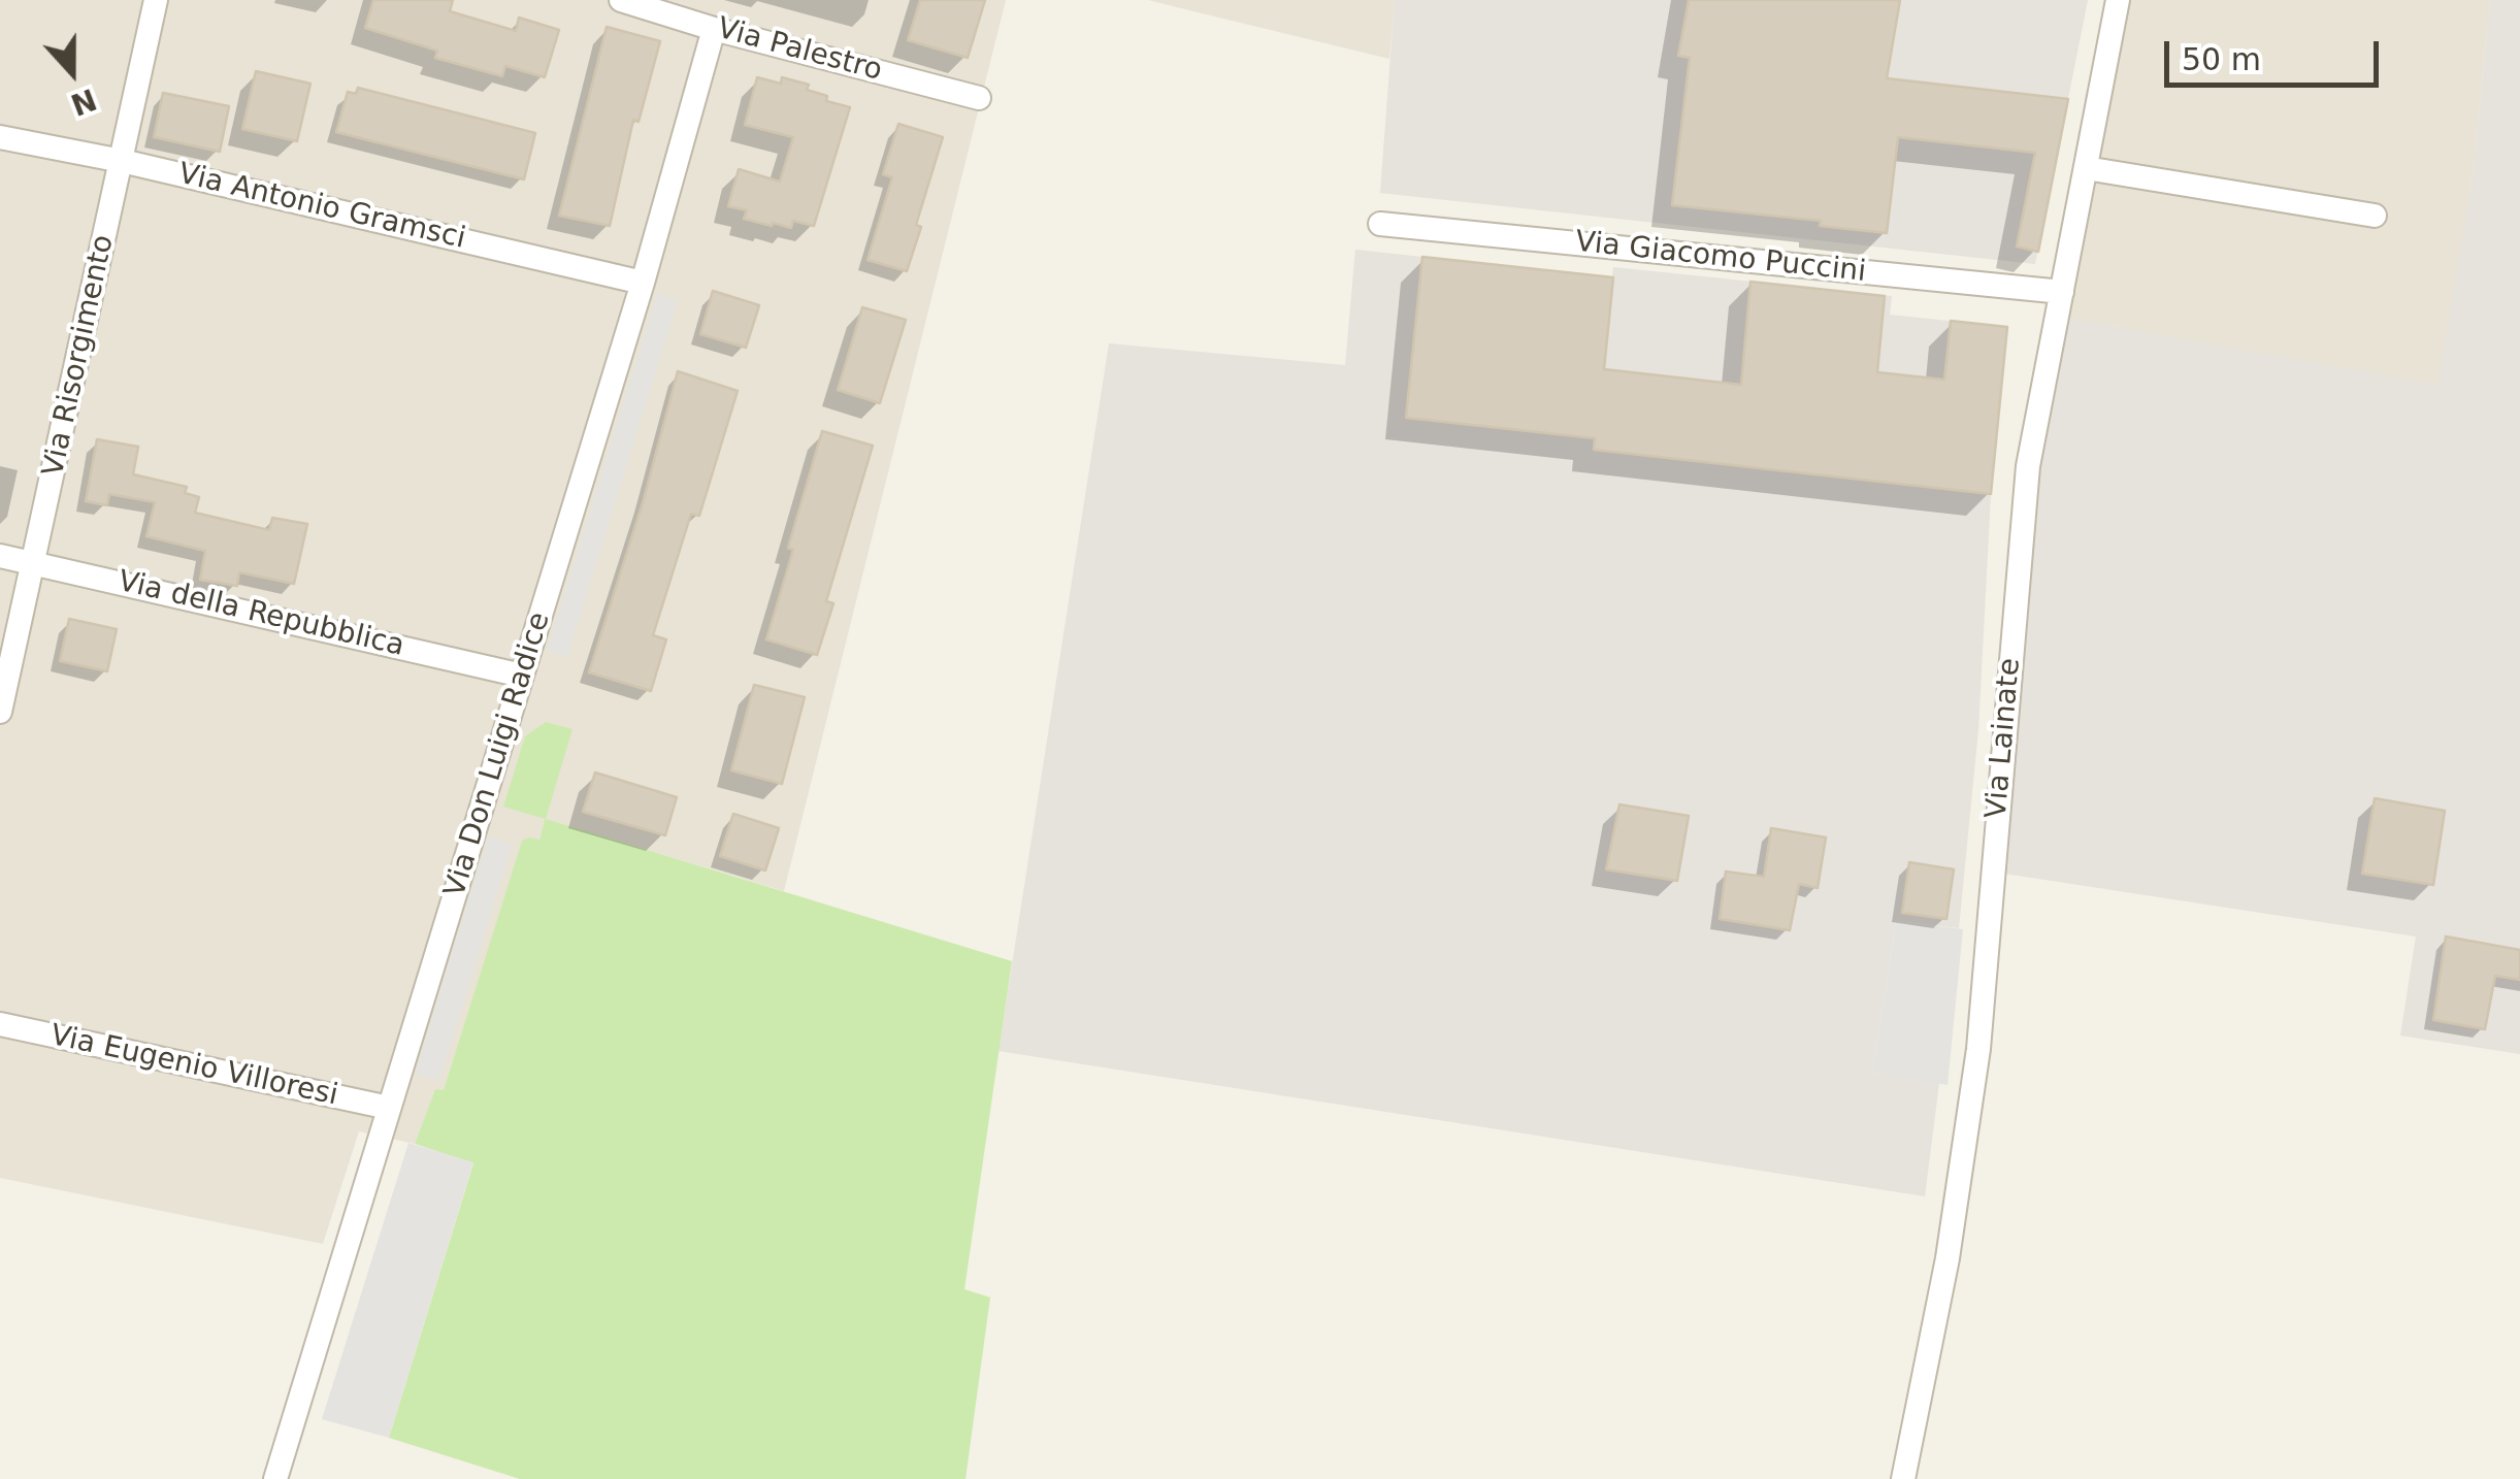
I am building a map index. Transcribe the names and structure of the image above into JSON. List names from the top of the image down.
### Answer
{
  "streets": {
    "street": [
      "Via Palestro",
      "Via Antonio Gramsci",
      "Via Giacomo Puccini",
      "Via Risorgimento",
      "Via della Repubblica",
      "Via Lainate",
      "Via Don Luigi Radice",
      "Via Eugenio Villoresi"
    ]
  },
  "crossings": [
    ["Via Palestro", "Via Don Luigi Radice"],
    ["Via Antonio Gramsci", "Via Risorgimento"],
    ["Via Antonio Gramsci", "Via Don Luigi Radice"],
    ["Via Giacomo Puccini", "Via Lainate"],
    ["Via Risorgimento", "Via della Repubblica"],
    ["Via della Repubblica", "Via Don Luigi Radice"],
    ["Via Don Luigi Radice", "Via Eugenio Villoresi"]
  ],
  "scale_bar": "50 m",
  "north": "bottom"
}
